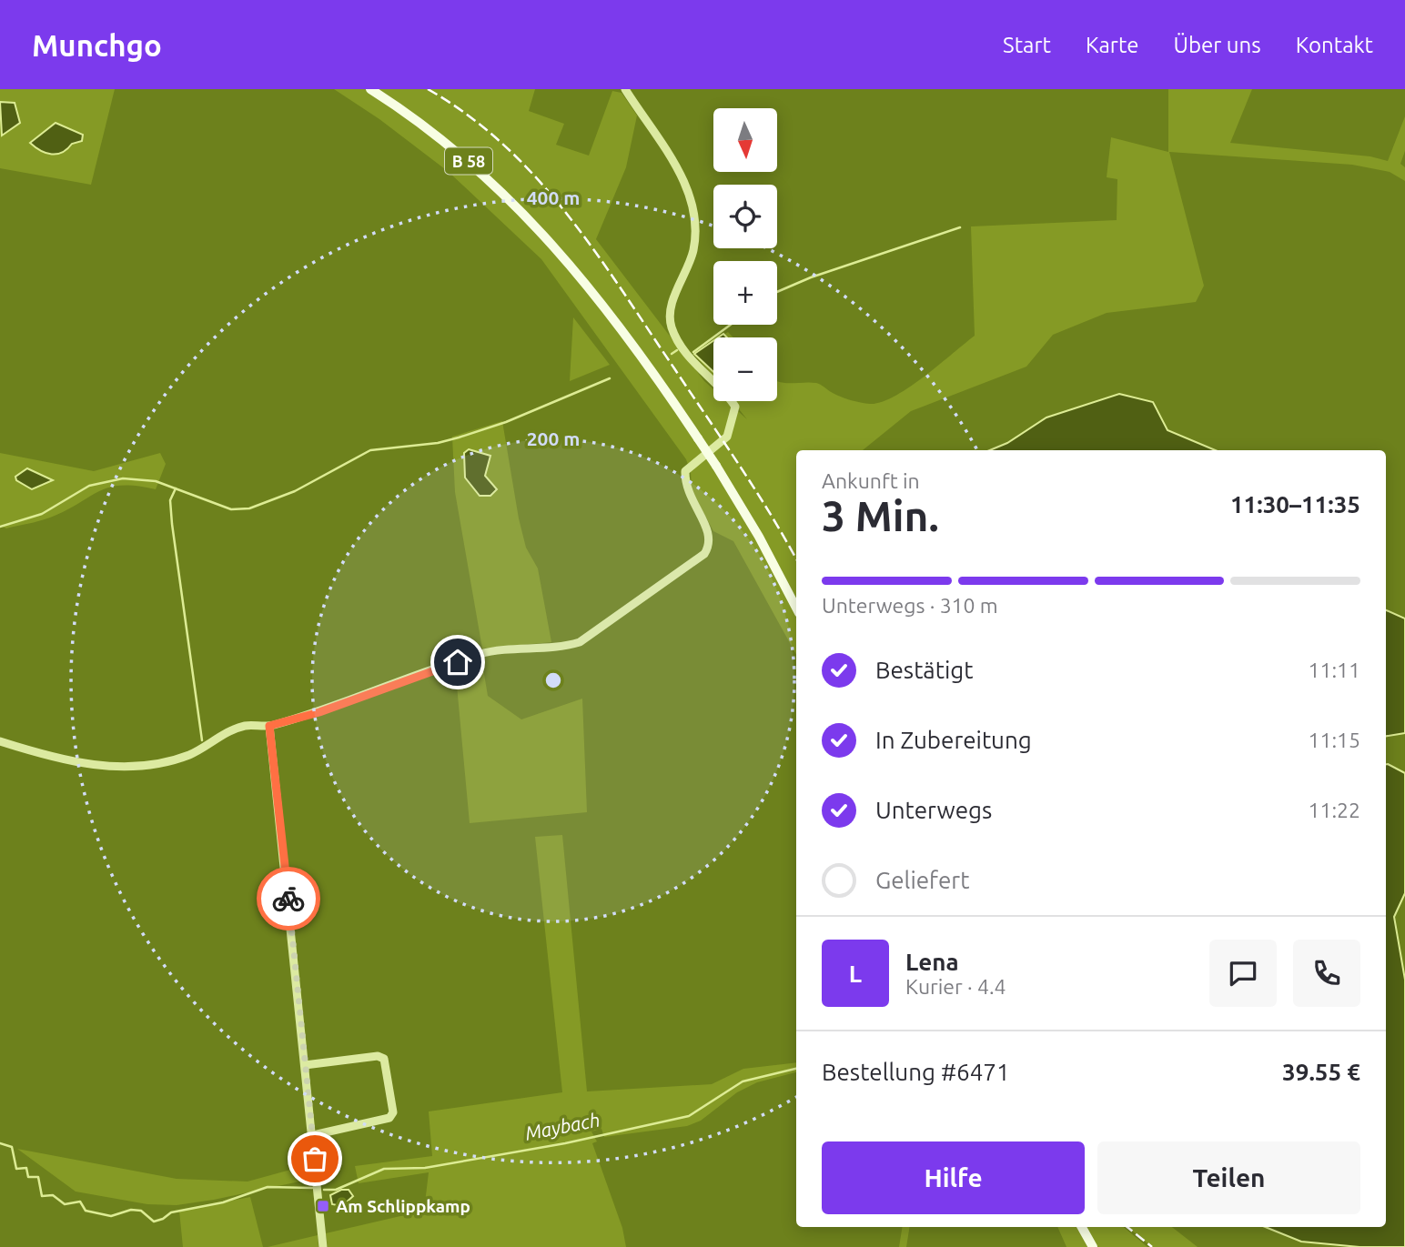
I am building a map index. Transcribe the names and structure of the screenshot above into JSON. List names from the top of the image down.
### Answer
{
  "streets": {
    "main road": ["B 58"]
  },
  "water": ["Maybach"],
  "places": {
    "transit": ["Am Schlippkamp"]
  },
  "north": "bottom",
  "page": {
    "header": "Munchgo",
    "nav": [
      "Start",
      "Karte",
      "Über uns",
      "Kontakt"
    ],
    "map_buttons": ["+", "−"],
    "heading": ["3 Min.", "Ankunft in", "11:30–11:35"],
    "panel": [
      "Lena",
      "Kurier · 4.4",
      "Bestellung #6471",
      "39.55 €"
    ],
    "bar": "Unterwegs · 310 m",
    "list": [
      ["Bestätigt", "11:11"],
      ["In Zubereitung", "11:15"],
      ["Unterwegs", "11:22"],
      "Geliefert"
    ],
    "round": "L",
    "buttons": ["Hilfe", "Teilen"]
  },
  "rings": ["400 m", "200 m"]
}
